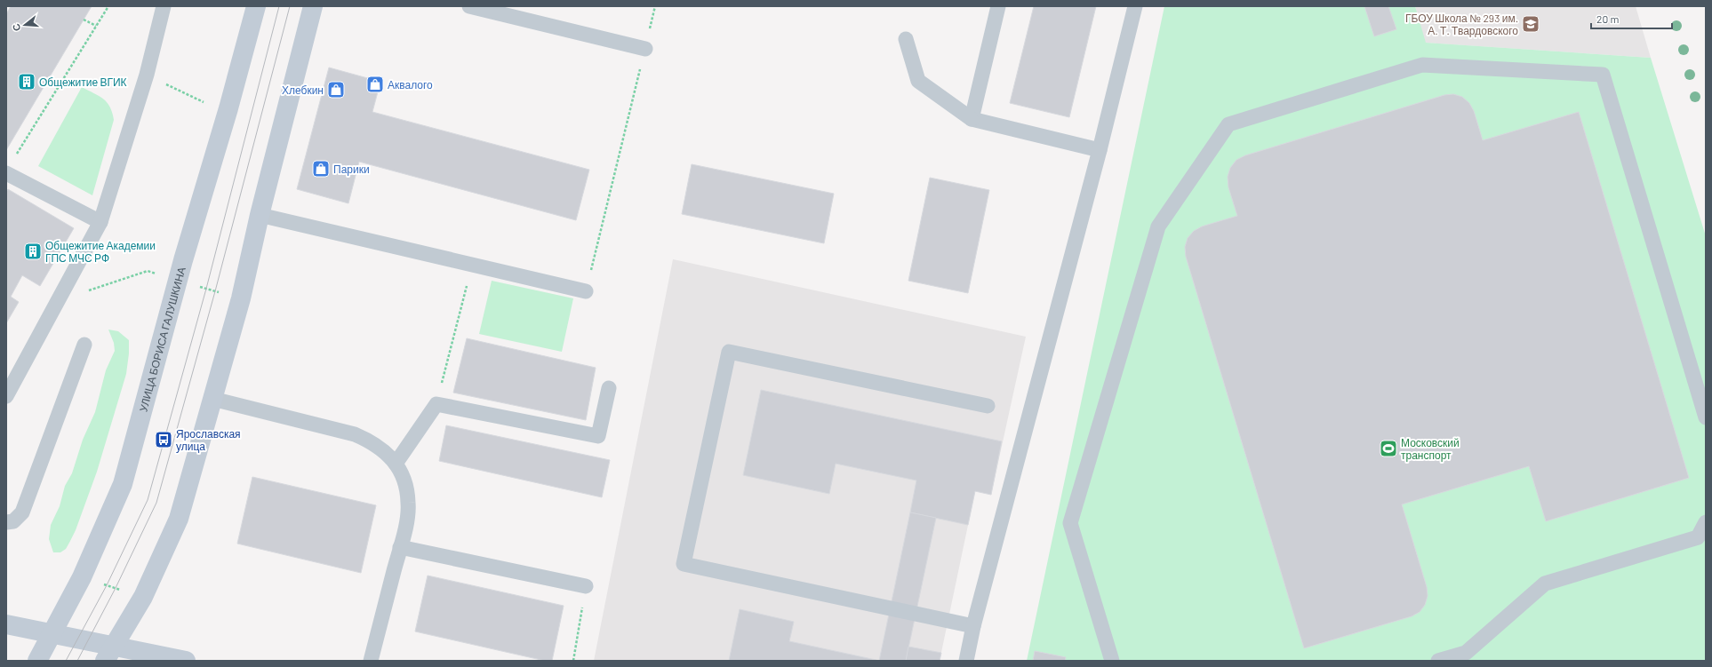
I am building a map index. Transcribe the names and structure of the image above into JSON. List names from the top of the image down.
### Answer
{
  "streets": {
    "main road": ["УЛИЦА БОРИСА ГАЛУШКИНА"]
  },
  "places": {
    "school or university": ["ГБОУ Школа № 293 им. А. Т. Твардовского"],
    "building": ["Общежитие ВГИК", "Общежитие Академии ГПС МЧС РФ"],
    "shop": ["Аквалого", "Хлебкин", "Парики"],
    "bus stop": ["Ярославская улица"],
    "sports": ["Московский транспорт"]
  },
  "scale_bar": "20 m",
  "north": "left"
}
